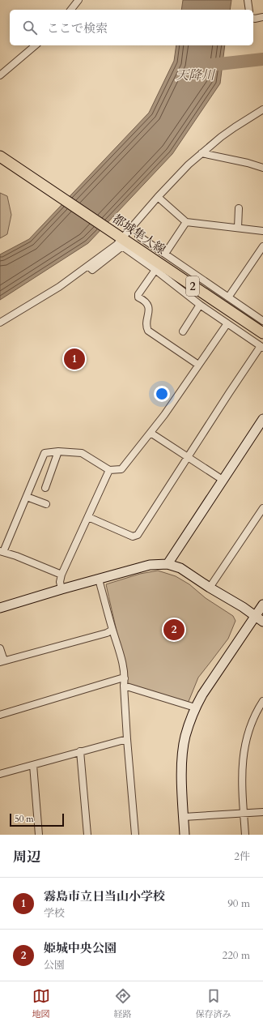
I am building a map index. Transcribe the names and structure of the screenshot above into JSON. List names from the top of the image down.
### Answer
{
  "streets": {
    "main road": ["都城隼人線", "2"]
  },
  "water": ["天降川"],
  "scale_bar": "50 m",
  "page": {
    "search": "ここで検索",
    "pins": ["1", "2"],
    "scale": "50 m",
    "heading": ["周辺", "2件"],
    "list": [
      {
        "mark": "1",
        "name": "霧島市立日当山小学校",
        "note": "学校",
        "value": "90 m"
      },
      {
        "mark": "2",
        "name": "姫城中央公園",
        "note": "公園",
        "value": "220 m"
      }
    ],
    "nav": ["地図", "経路", "保存済み"]
  }
}
